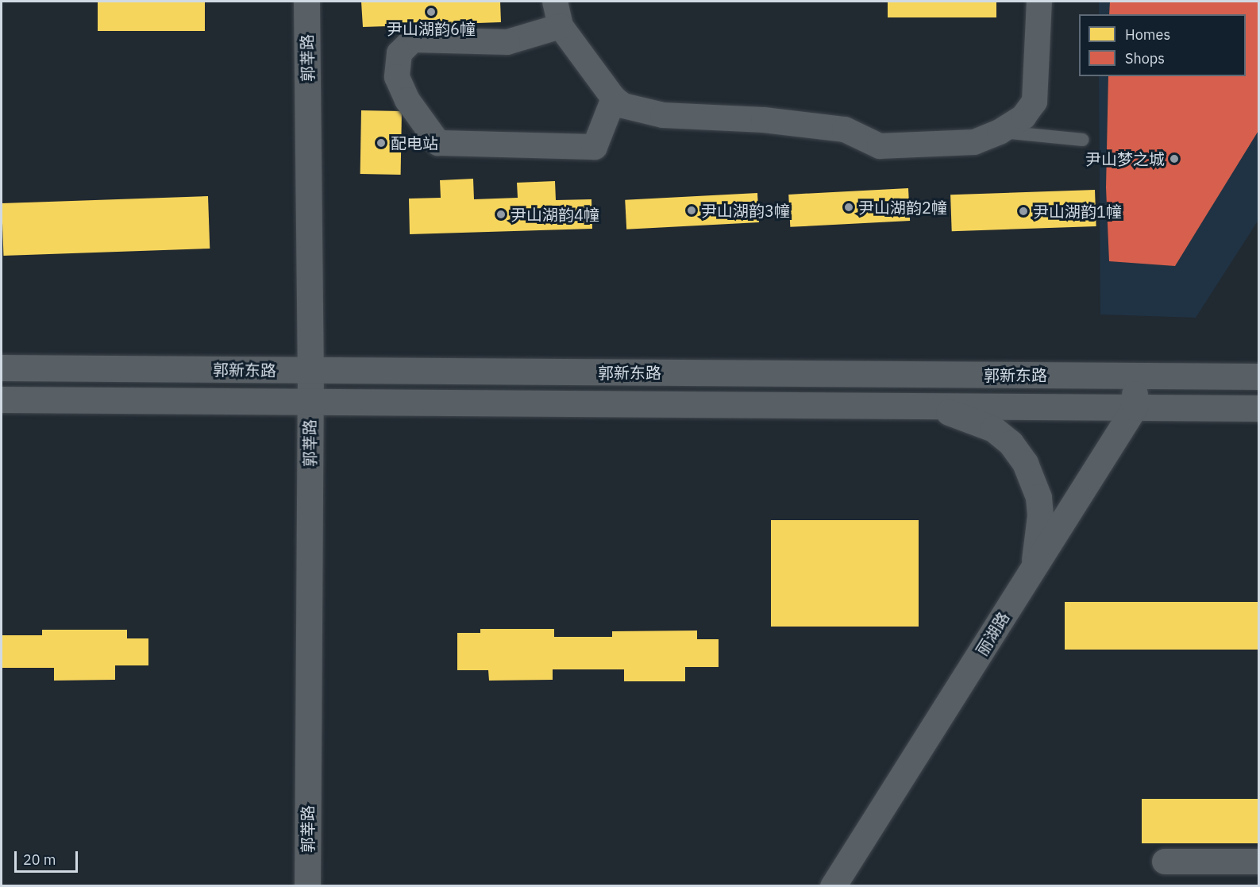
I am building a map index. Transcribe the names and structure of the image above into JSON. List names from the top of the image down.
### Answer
{
  "streets": {
    "main road": ["郭莘路", "郭新东路", "丽湖路"]
  },
  "crossings": [
    ["郭莘路", "郭新东路"],
    ["郭新东路", "丽湖路"]
  ],
  "places": [
    "尹山湖韵6幢",
    "配电站",
    "尹山梦之城",
    "尹山湖韵2幢",
    "尹山湖韵3幢",
    "尹山湖韵1幢",
    "尹山湖韵4幢"
  ],
  "legend": ["Homes", "Shops"],
  "scale_bar": "20 m"
}
